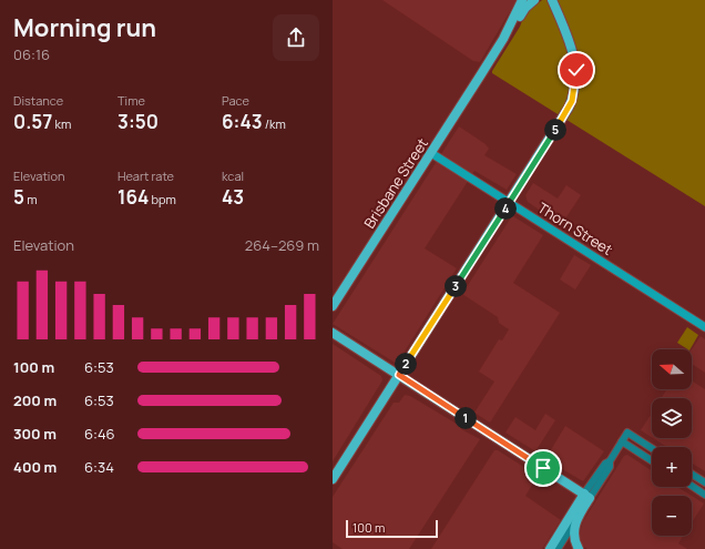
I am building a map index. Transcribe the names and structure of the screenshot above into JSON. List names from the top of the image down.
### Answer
{
  "streets": {
    "main road": ["Brisbane Street", "Thorn Street"]
  },
  "crossings": [
    ["Brisbane Street", "Thorn Street"]
  ],
  "scale_bar": "100 m",
  "north": "left",
  "page": {
    "heading": ["Morning run", "06:16"],
    "stats": [
      ["Distance", "0.57 km"],
      ["Time", "3:50"],
      ["Pace", "6:43 /km"],
      ["Elevation", "5 m"],
      ["Heart rate", "164 bpm"],
      ["kcal", "43"]
    ],
    "pins": [
      "5",
      "4",
      "3",
      "2",
      "1"
    ],
    "chart": ["Elevation", "264–269 m"],
    "map_buttons": ["+", "−"],
    "list": [
      {
        "name": "100 m",
        "note": "6:53"
      },
      {
        "name": "200 m",
        "note": "6:53"
      },
      {
        "name": "300 m",
        "note": "6:46"
      },
      {
        "name": "400 m",
        "note": "6:34"
      }
    ],
    "scale": "100 m"
  }
}
